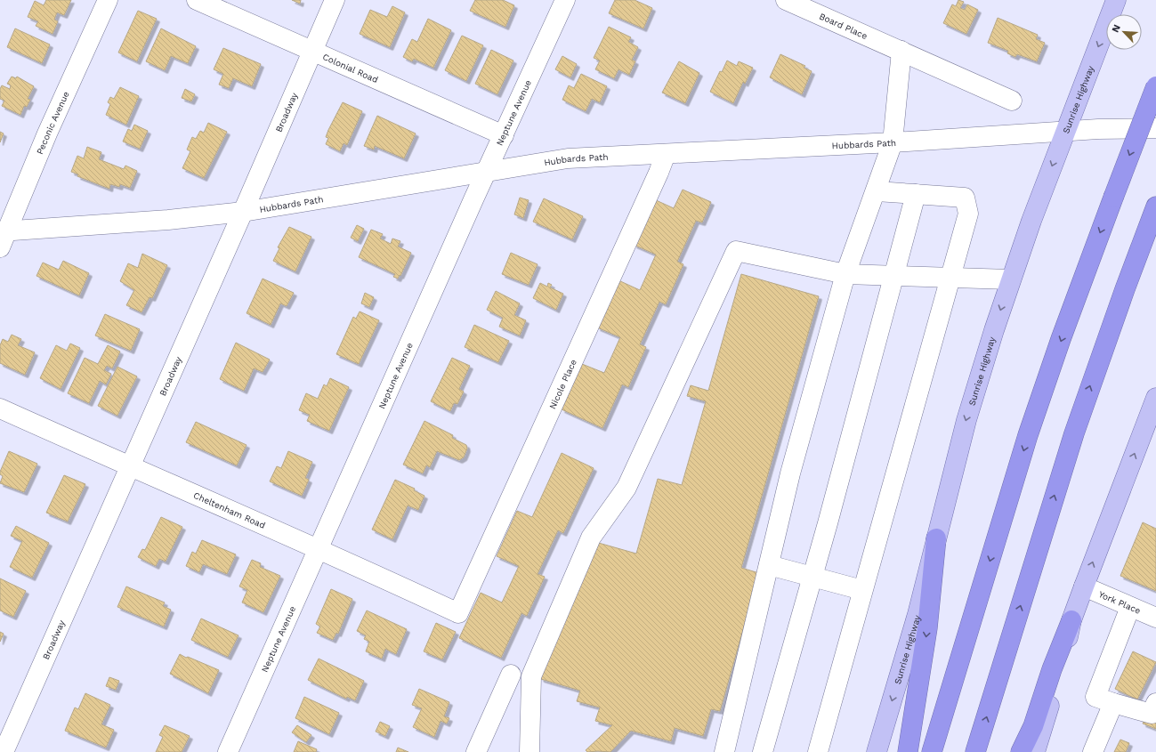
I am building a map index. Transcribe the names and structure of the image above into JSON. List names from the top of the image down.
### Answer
{
  "streets": {
    "main road": ["Sunrise Highway"],
    "street": [
      "Board Place",
      "Colonial Road",
      "Broadway",
      "Neptune Avenue",
      "Peconic Avenue",
      "Hubbards Path",
      "Nicole Place",
      "Cheltenham Road",
      "York Place"
    ]
  },
  "crossings": [
    ["Colonial Road", "Broadway"],
    ["Colonial Road", "Neptune Avenue"],
    ["Sunrise Highway", "Hubbards Path"],
    ["Broadway", "Hubbards Path"],
    ["Broadway", "Cheltenham Road"],
    ["Neptune Avenue", "Hubbards Path"],
    ["Neptune Avenue", "Cheltenham Road"],
    ["Peconic Avenue", "Hubbards Path"],
    ["Hubbards Path", "Nicole Place"],
    ["Nicole Place", "Cheltenham Road"]
  ],
  "north": "top left"
}
